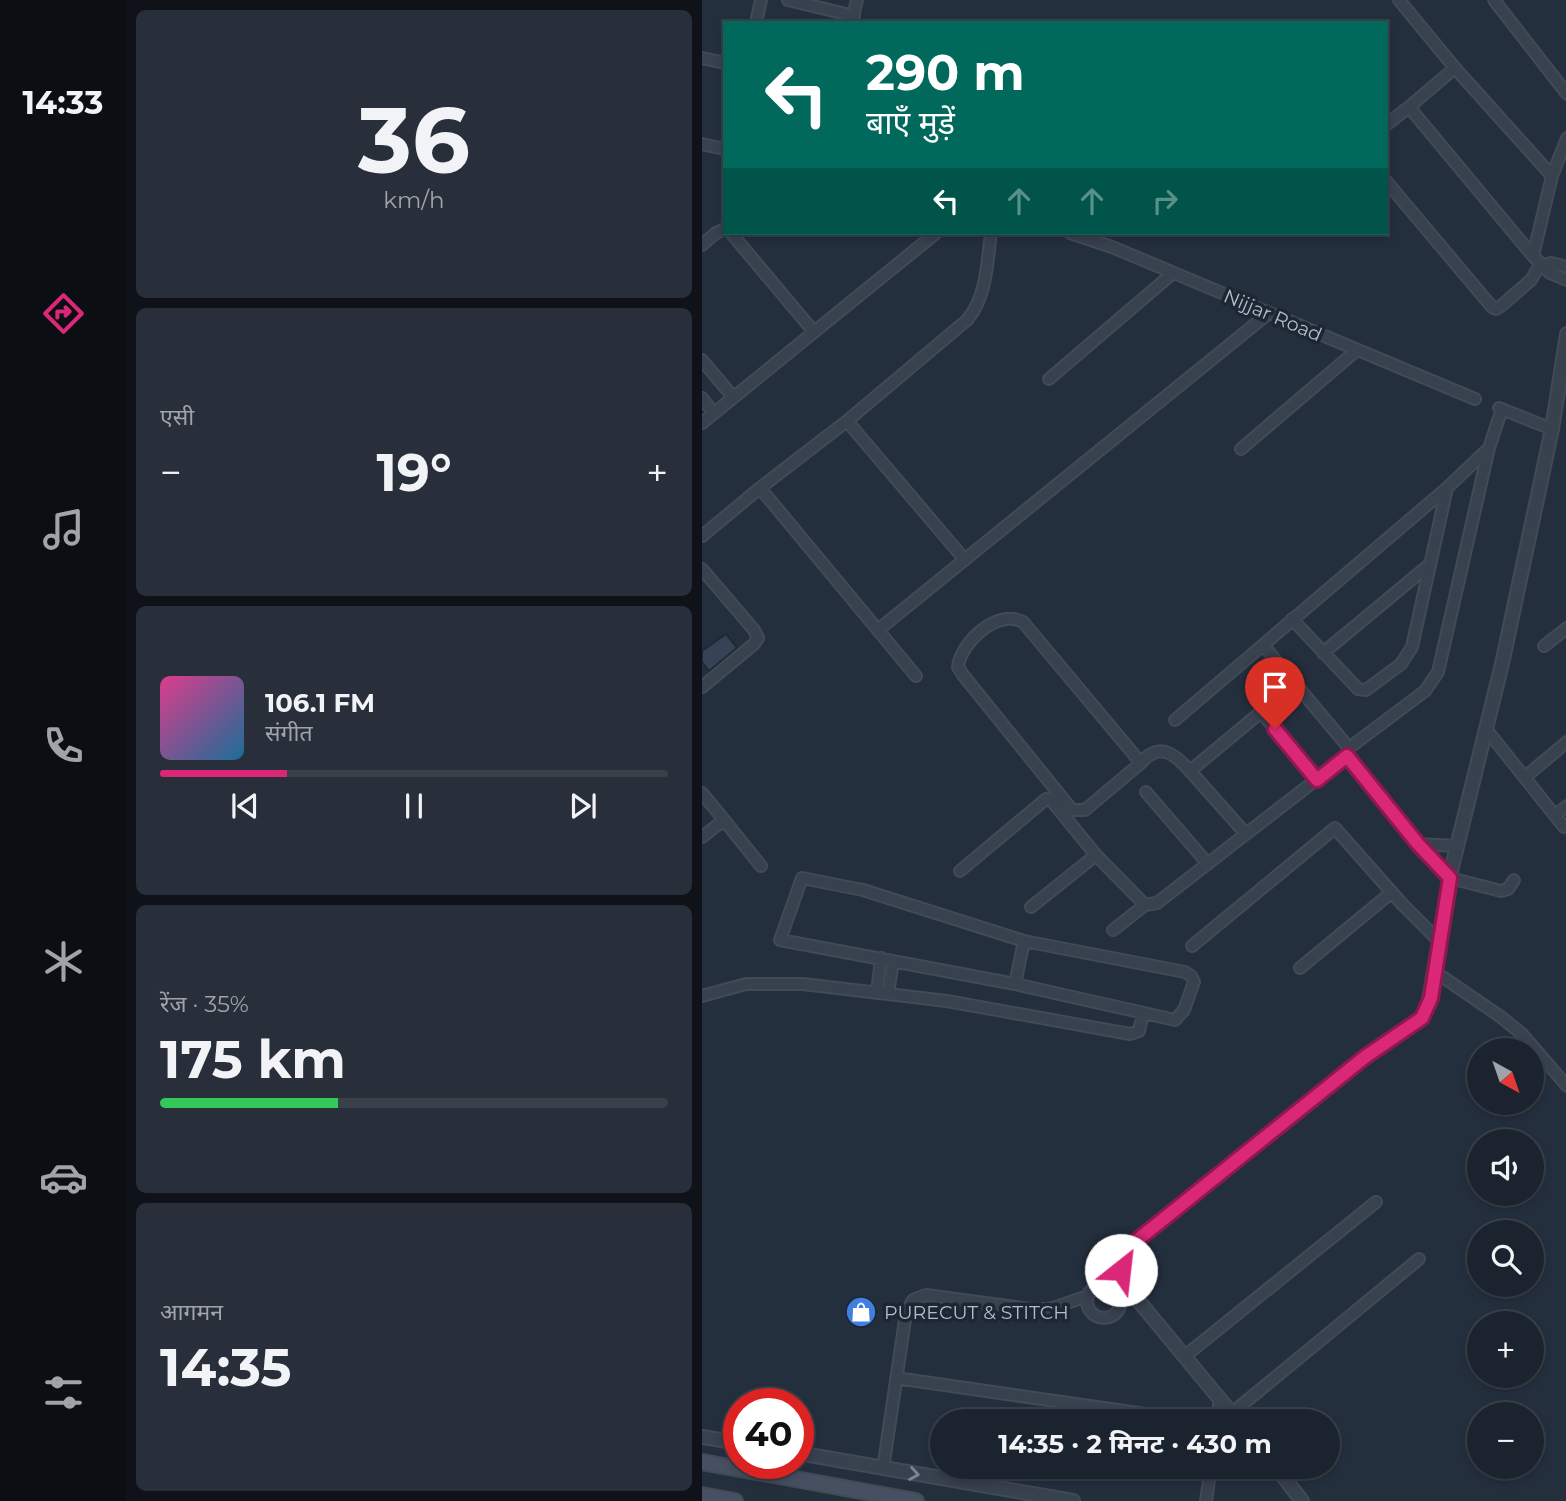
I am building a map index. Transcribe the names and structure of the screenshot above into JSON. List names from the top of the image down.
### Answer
{
  "streets": {
    "street": ["Nijjar Road"]
  },
  "places": {
    "shop": ["PURECUT & STITCH"]
  },
  "north": "bottom right",
  "page": {
    "tabs": "14:33",
    "tile": [
      ["36", "km/h"],
      "एसी",
      ["रेंज · 35%", "175 km"],
      ["आगमन", "14:35"]
    ],
    "turn": ["290 m", "बाएँ मुड़ें"],
    "heat": ["−", "19°", "+"],
    "song": ["106.1 FM", "संगीत"],
    "map_buttons": ["+", "−"],
    "limit": "40",
    "trip": "14:35 · 2 मिनट · 430 m"
  }
}
